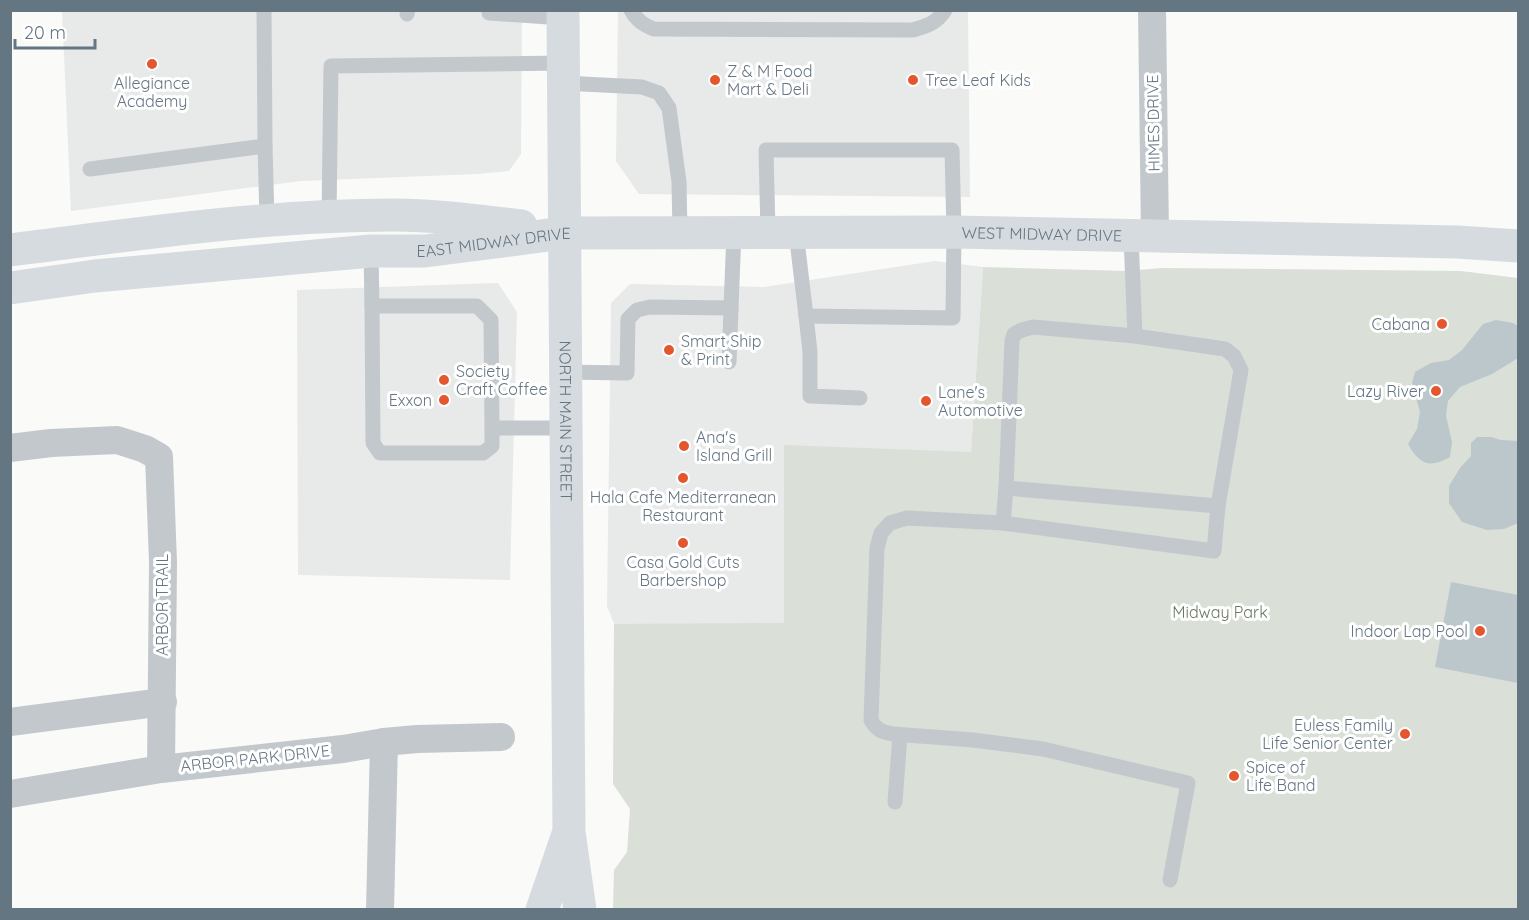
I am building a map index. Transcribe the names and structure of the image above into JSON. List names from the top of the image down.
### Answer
{
  "streets": {
    "main road": ["WEST MIDWAY DRIVE", "EAST MIDWAY DRIVE", "NORTH MAIN STREET"],
    "street": ["HIMES DRIVE", "ARBOR TRAIL", "ARBOR PARK DRIVE"]
  },
  "crossings": [
    ["HIMES DRIVE", "WEST MIDWAY DRIVE"],
    ["WEST MIDWAY DRIVE", "EAST MIDWAY DRIVE"],
    ["WEST MIDWAY DRIVE", "NORTH MAIN STREET"],
    ["EAST MIDWAY DRIVE", "NORTH MAIN STREET"],
    ["ARBOR TRAIL", "ARBOR PARK DRIVE"]
  ],
  "parks": ["Midway Park"],
  "places": [
    "Allegiance Academy",
    "Z & M Food Mart & Deli",
    "Tree Leaf Kids",
    "Cabana",
    "Smart Ship & Print",
    "Society Craft Coffee",
    "Lazy River",
    "Exxon",
    "Lane's Automotive",
    "Ana's Island Grill",
    "Hala Cafe Mediterranean Restaurant",
    "Casa Gold Cuts Barbershop",
    "Indoor Lap Pool",
    "Euless Family Life Senior Center",
    "Spice of Life Band"
  ],
  "scale_bar": "20 m"
}
